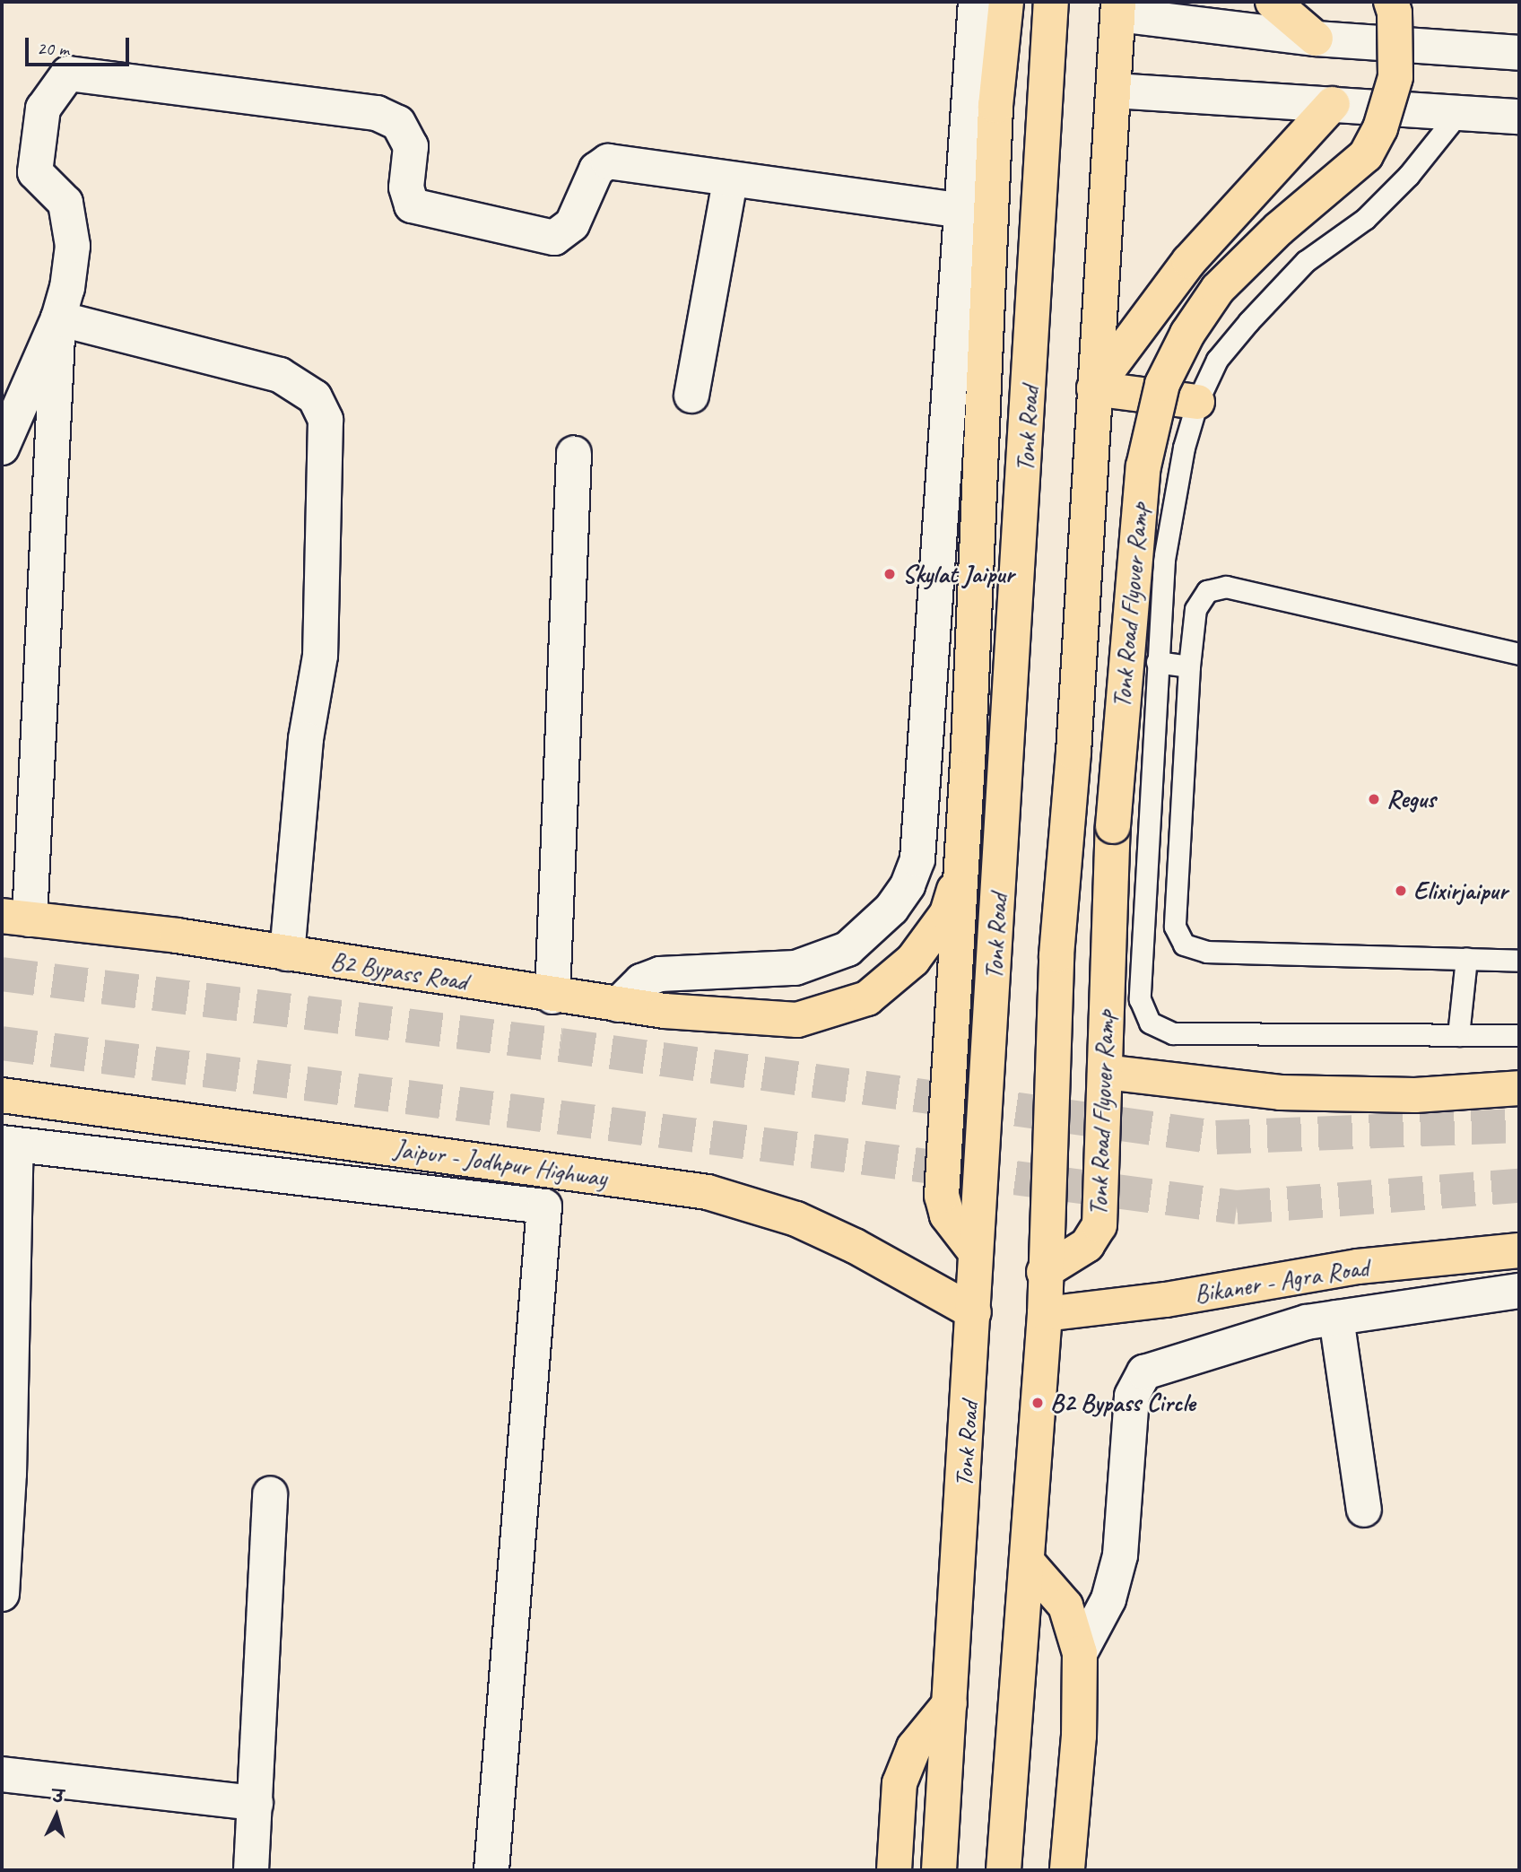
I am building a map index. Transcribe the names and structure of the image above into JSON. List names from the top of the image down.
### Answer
{
  "streets": {
    "main road": [
      "Tonk Road",
      "Tonk Road Flyover Ramp",
      "B2 Bypass Road",
      "Jaipur - Jodhpur Highway",
      "Bikaner - Agra Road"
    ]
  },
  "crossings": [
    ["Tonk Road", "Jaipur - Jodhpur Highway"]
  ],
  "places": [
    "Skylat Jaipur",
    "Regus",
    "Elixirjaipur",
    "B2 Bypass Circle"
  ],
  "scale_bar": "20 m",
  "north": "top"
}
